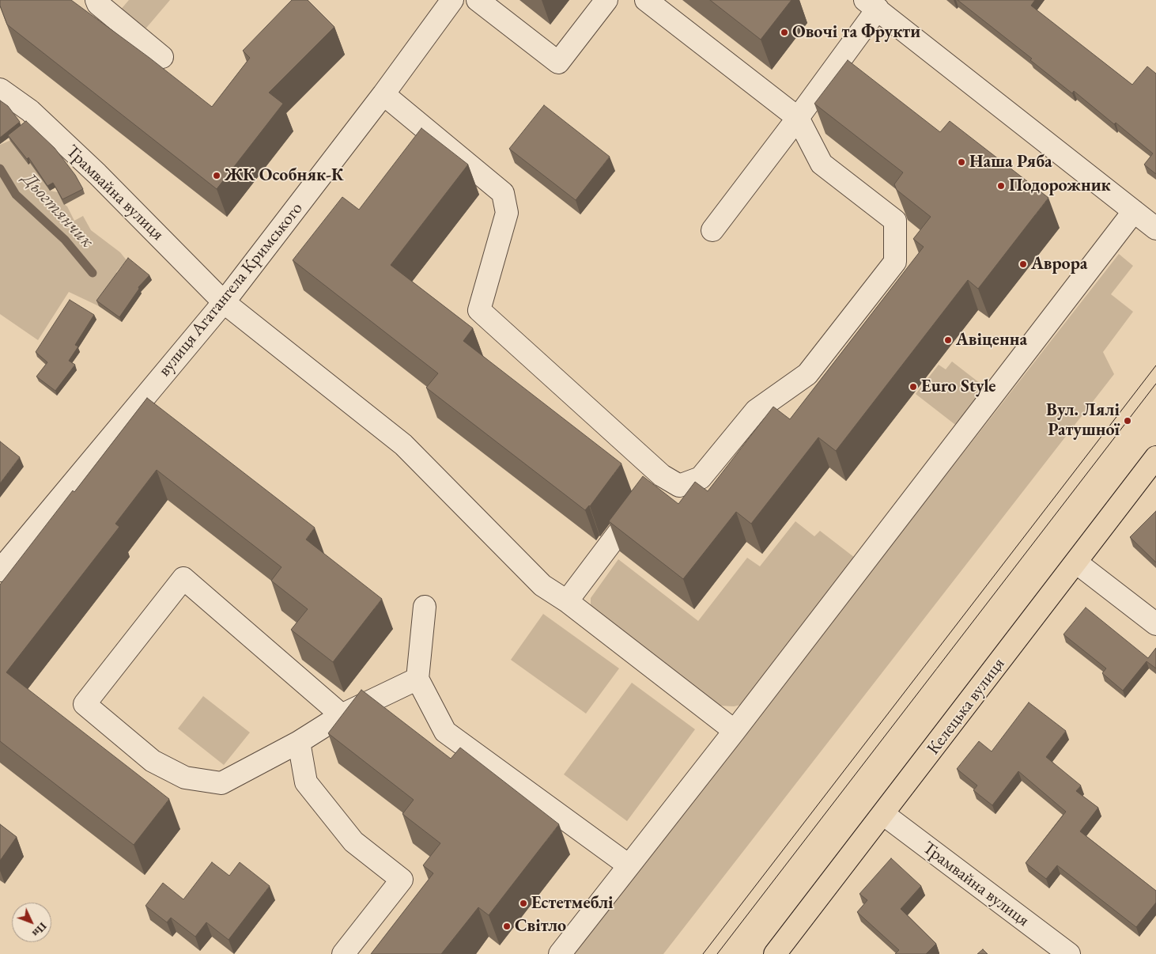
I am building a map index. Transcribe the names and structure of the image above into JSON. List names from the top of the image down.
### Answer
{
  "streets": {
    "main road": ["Келецька вулиця"],
    "street": ["Трамвайна вулиця", "вулиця Агатангела Кримського"]
  },
  "crossings": [
    ["Трамвайна вулиця", "вулиця Агатангела Кримського"],
    ["Трамвайна вулиця", "Келецька вулиця"]
  ],
  "water": ["Дьогтянчик"],
  "places": [
    "Овочі та Фрукти",
    "Наша Ряба",
    "ЖК Особняк-К",
    "Подорожник",
    "Аврора",
    "Авіценна",
    "Euro Style",
    "Вул. Лялі Ратушної",
    "Естетмеблі",
    "Світло"
  ],
  "north": "bottom right"
}
